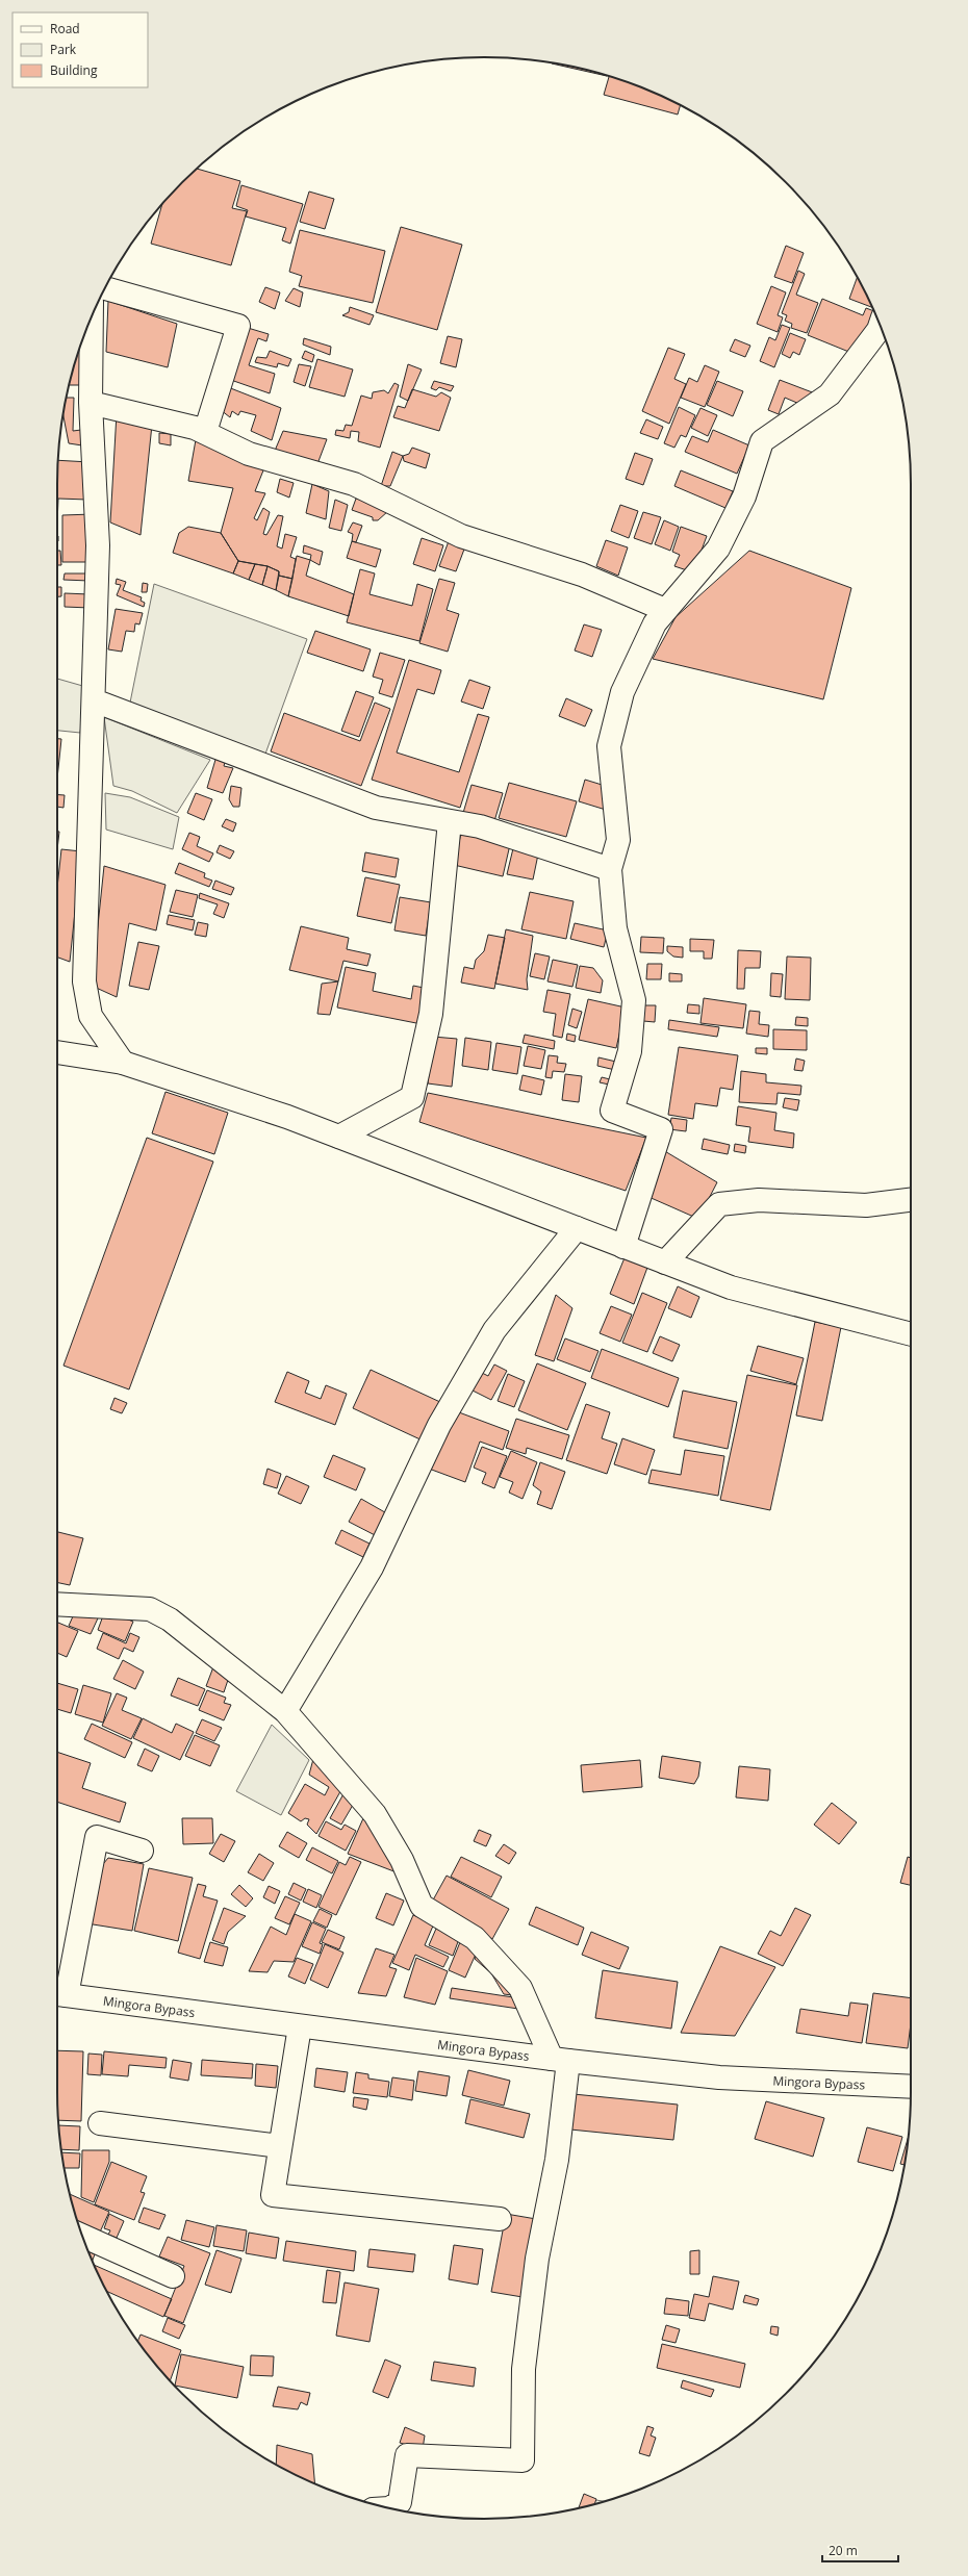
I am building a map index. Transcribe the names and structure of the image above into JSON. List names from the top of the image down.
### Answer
{
  "streets": {
    "main road": ["Mingora Bypass"]
  },
  "legend": ["Road", "Park", "Building"],
  "scale_bar": "20 m"
}
